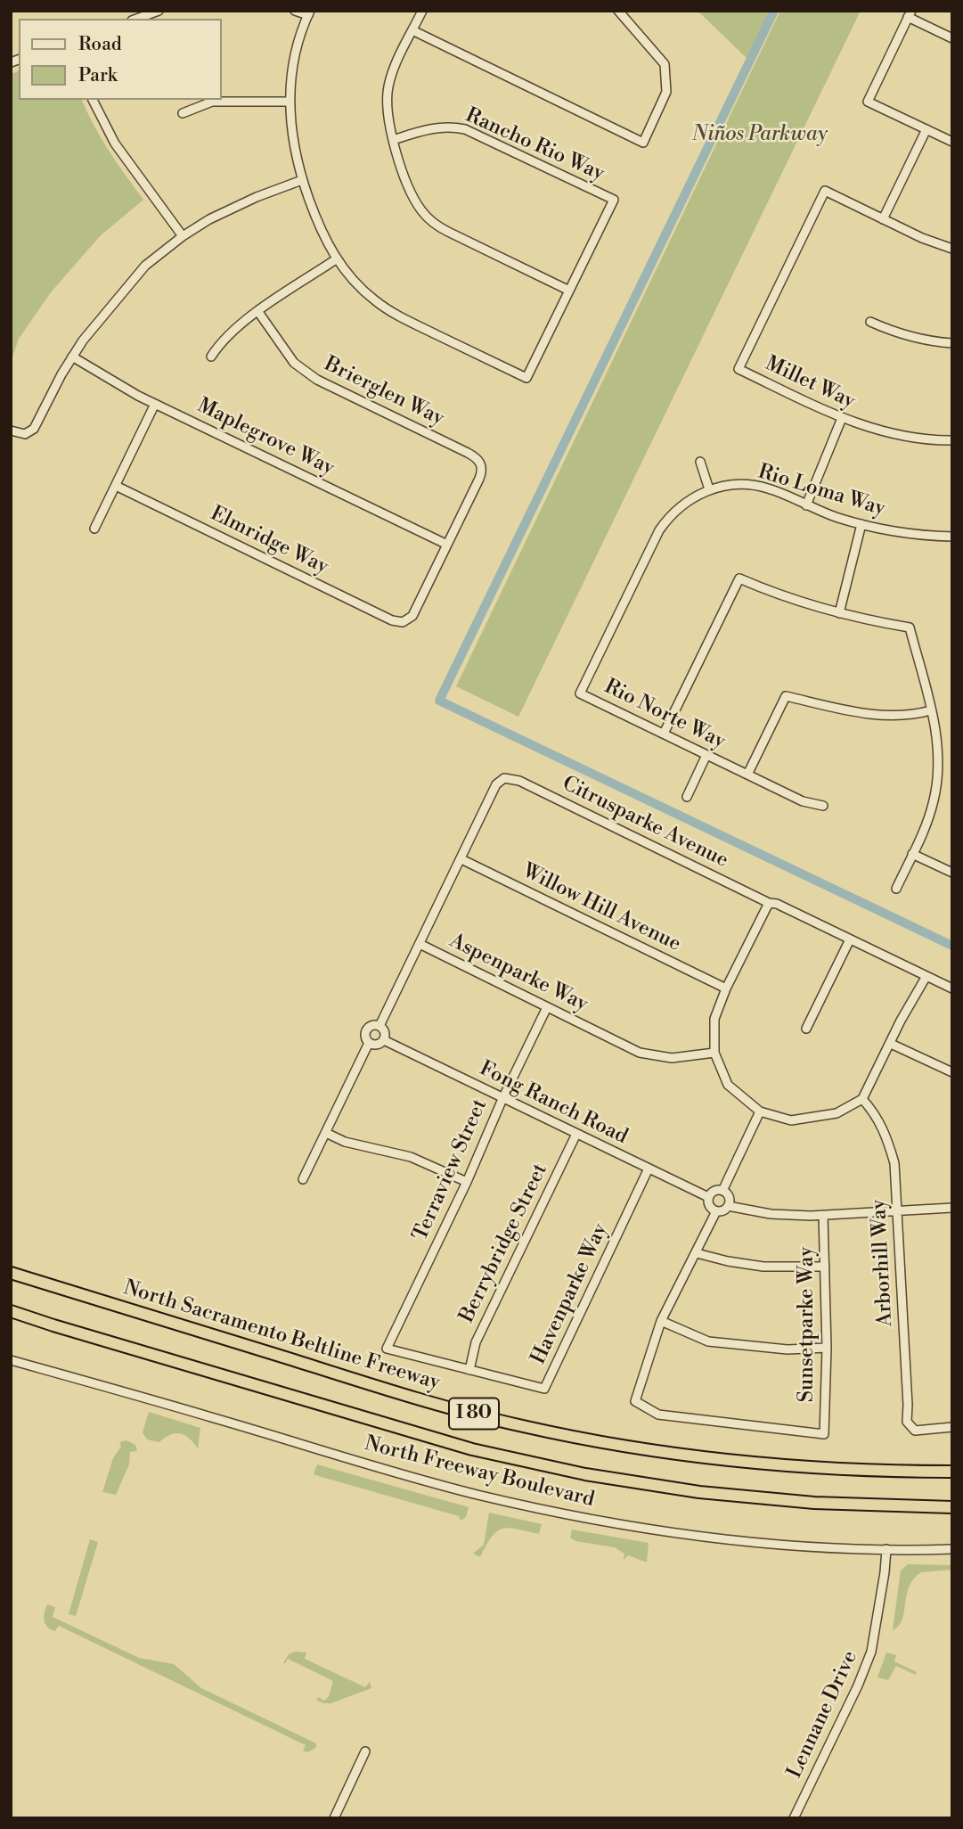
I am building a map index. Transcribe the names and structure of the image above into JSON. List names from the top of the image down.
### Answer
{
  "streets": {
    "highway": ["North Sacramento Beltline Freeway", "I 80"],
    "street": [
      "Rancho Rio Way",
      "Millet Way",
      "Brierglen Way",
      "Maplegrove Way",
      "Rio Loma Way",
      "Elmridge Way",
      "Rio Norte Way",
      "Citrusparke Avenue",
      "Willow Hill Avenue",
      "Aspenparke Way",
      "Fong Ranch Road",
      "Terraview Street",
      "Berrybridge Street",
      "Arborhill Way",
      "Havenparke Way",
      "Sunsetparke Way",
      "North Freeway Boulevard",
      "Lennane Drive"
    ]
  },
  "crossings": [
    ["Brierglen Way", "Maplegrove Way"],
    ["Brierglen Way", "Elmridge Way"],
    ["Maplegrove Way", "Elmridge Way"],
    ["Rio Loma Way", "Rio Norte Way"],
    ["Citrusparke Avenue", "Willow Hill Avenue"],
    ["Citrusparke Avenue", "Aspenparke Way"],
    ["Citrusparke Avenue", "Arborhill Way"],
    ["Willow Hill Avenue", "Aspenparke Way"],
    ["Willow Hill Avenue", "Arborhill Way"],
    ["Aspenparke Way", "Fong Ranch Road"],
    ["Aspenparke Way", "Terraview Street"],
    ["Aspenparke Way", "Arborhill Way"],
    ["Fong Ranch Road", "Terraview Street"],
    ["Fong Ranch Road", "Berrybridge Street"],
    ["Fong Ranch Road", "Havenparke Way"],
    ["Terraview Street", "Havenparke Way"],
    ["Berrybridge Street", "Havenparke Way"],
    ["North Freeway Boulevard", "Lennane Drive"]
  ],
  "parks": ["Niños Parkway"],
  "legend": ["Road", "Park"]
}
